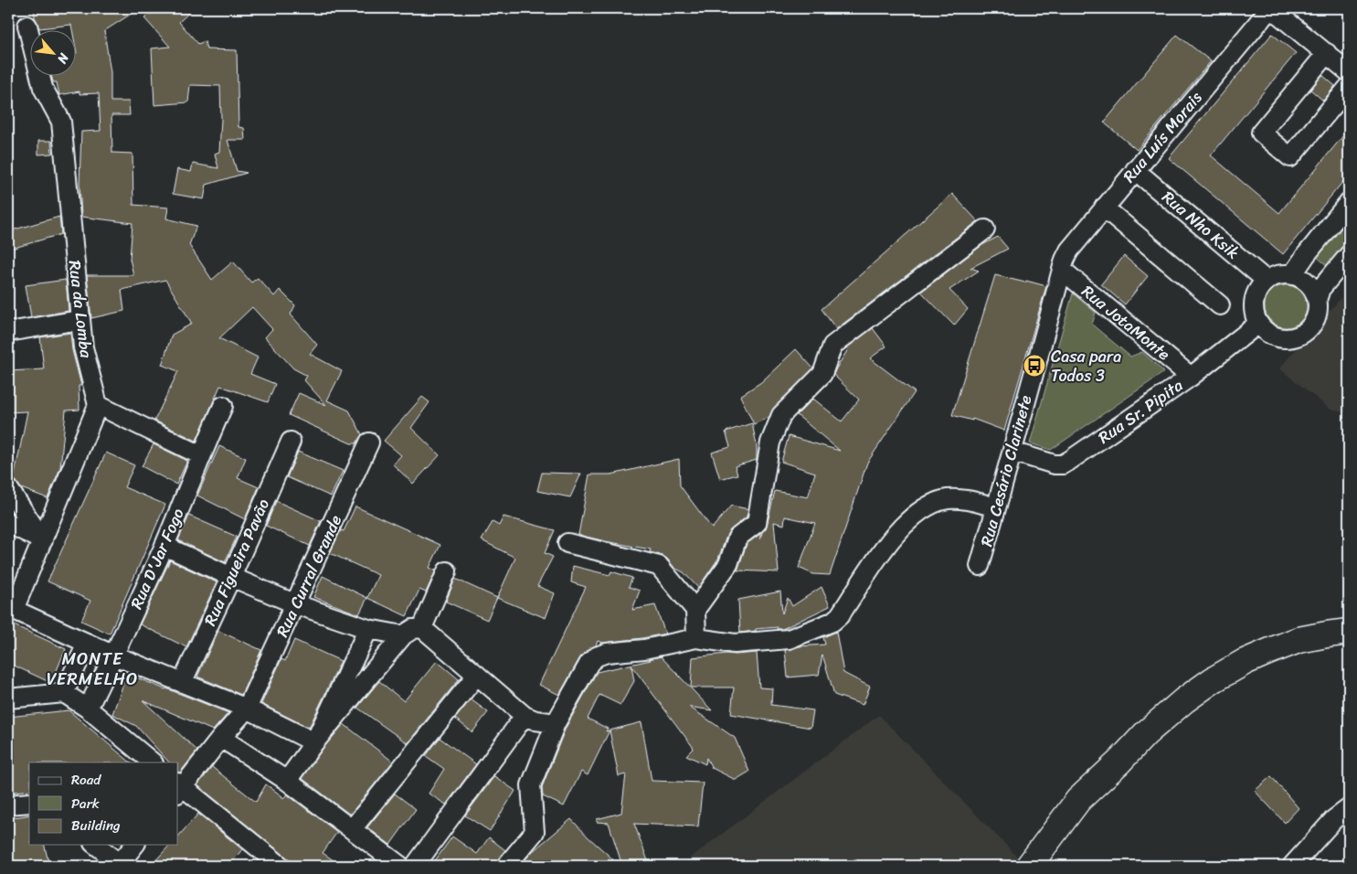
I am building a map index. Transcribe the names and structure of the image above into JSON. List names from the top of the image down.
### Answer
{
  "streets": {
    "street": [
      "Rua Luís Morais",
      "Rua Nho Ksik",
      "Rua da Lomba",
      "Rua JotaMonte",
      "Rua Sr. Pipita",
      "Rua Cesário Clarinete",
      "Rua D'Jar Fogo",
      "Rua Figueira Pavão",
      "Rua Curral Grande"
    ]
  },
  "crossings": [
    ["Rua Luís Morais", "Rua Nho Ksik"],
    ["Rua Luís Morais", "Rua JotaMonte"],
    ["Rua Luís Morais", "Rua Cesário Clarinete"],
    ["Rua Nho Ksik", "Rua Sr. Pipita"],
    ["Rua JotaMonte", "Rua Sr. Pipita"],
    ["Rua JotaMonte", "Rua Cesário Clarinete"],
    ["Rua Sr. Pipita", "Rua Cesário Clarinete"]
  ],
  "districts": ["MONTE VERMELHO"],
  "places": {
    "bus stop": ["Casa para Todos 3"]
  },
  "legend": ["Road", "Park", "Building"],
  "north": "bottom right"
}
